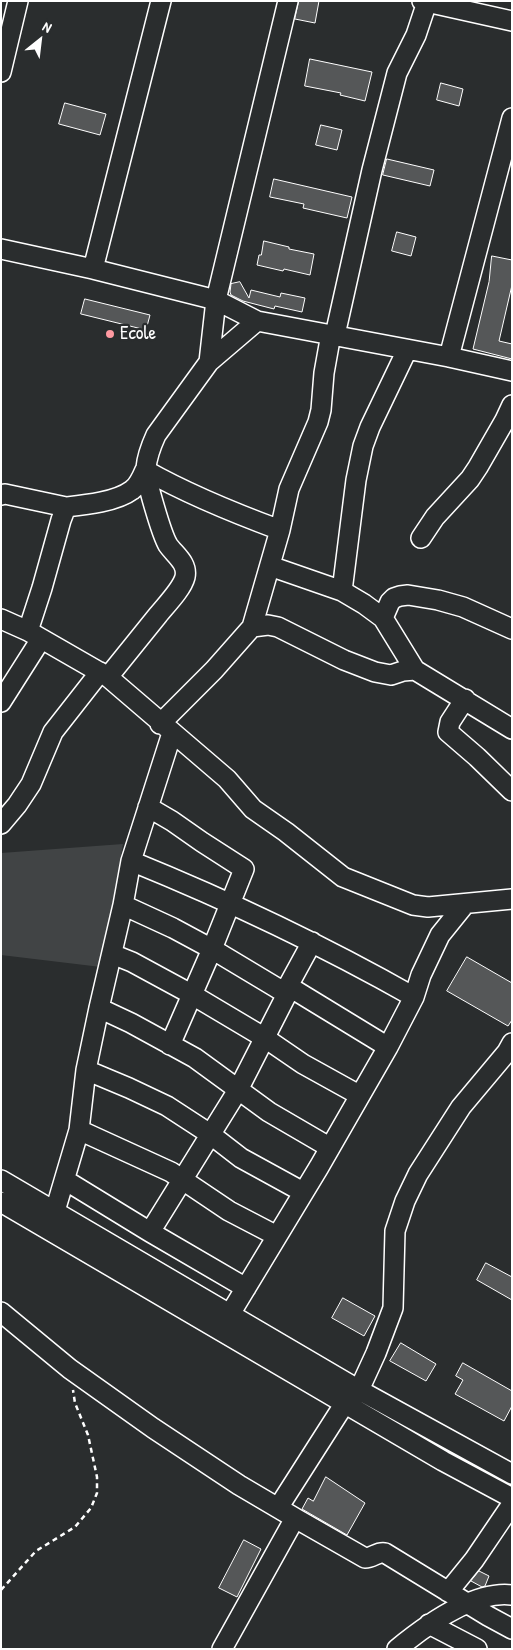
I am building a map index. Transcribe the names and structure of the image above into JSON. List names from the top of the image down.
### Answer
{
  "places": ["Ecole"],
  "north": "top right"
}
